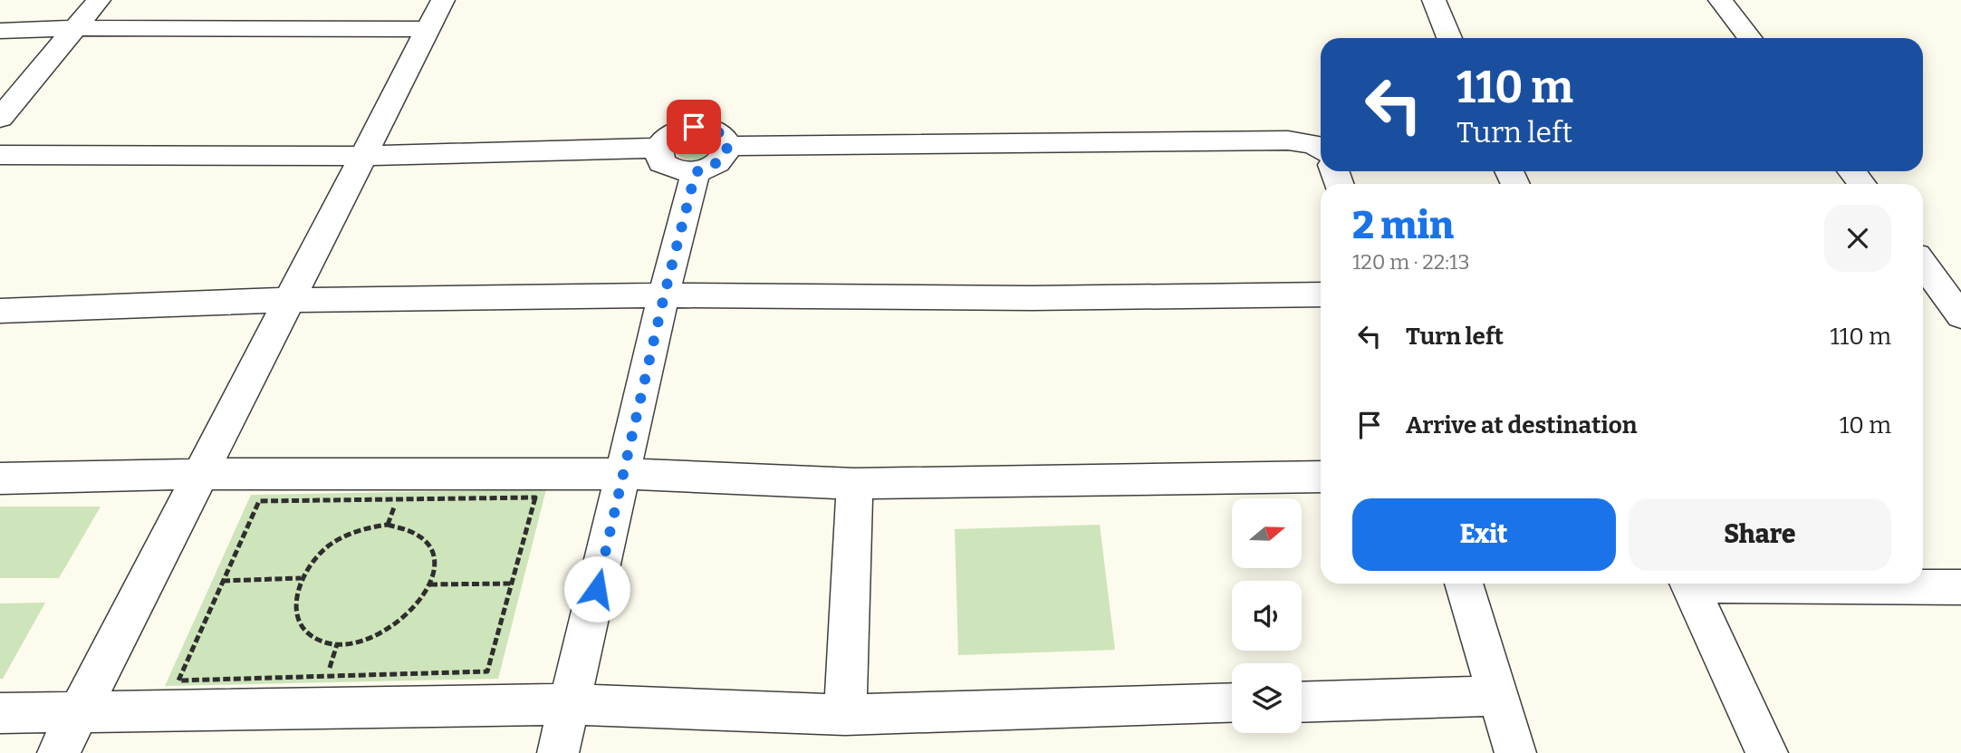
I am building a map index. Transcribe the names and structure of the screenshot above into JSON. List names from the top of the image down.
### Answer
{
  "north": "right",
  "page": {
    "turn": ["110 m", "Turn left"],
    "heading": ["2 min", "120 m · 22:13"],
    "list": [
      {
        "name": "Turn left",
        "value": "110 m"
      },
      {
        "name": "Arrive at destination",
        "value": "10 m"
      }
    ],
    "buttons": ["Exit", "Share"]
  }
}
